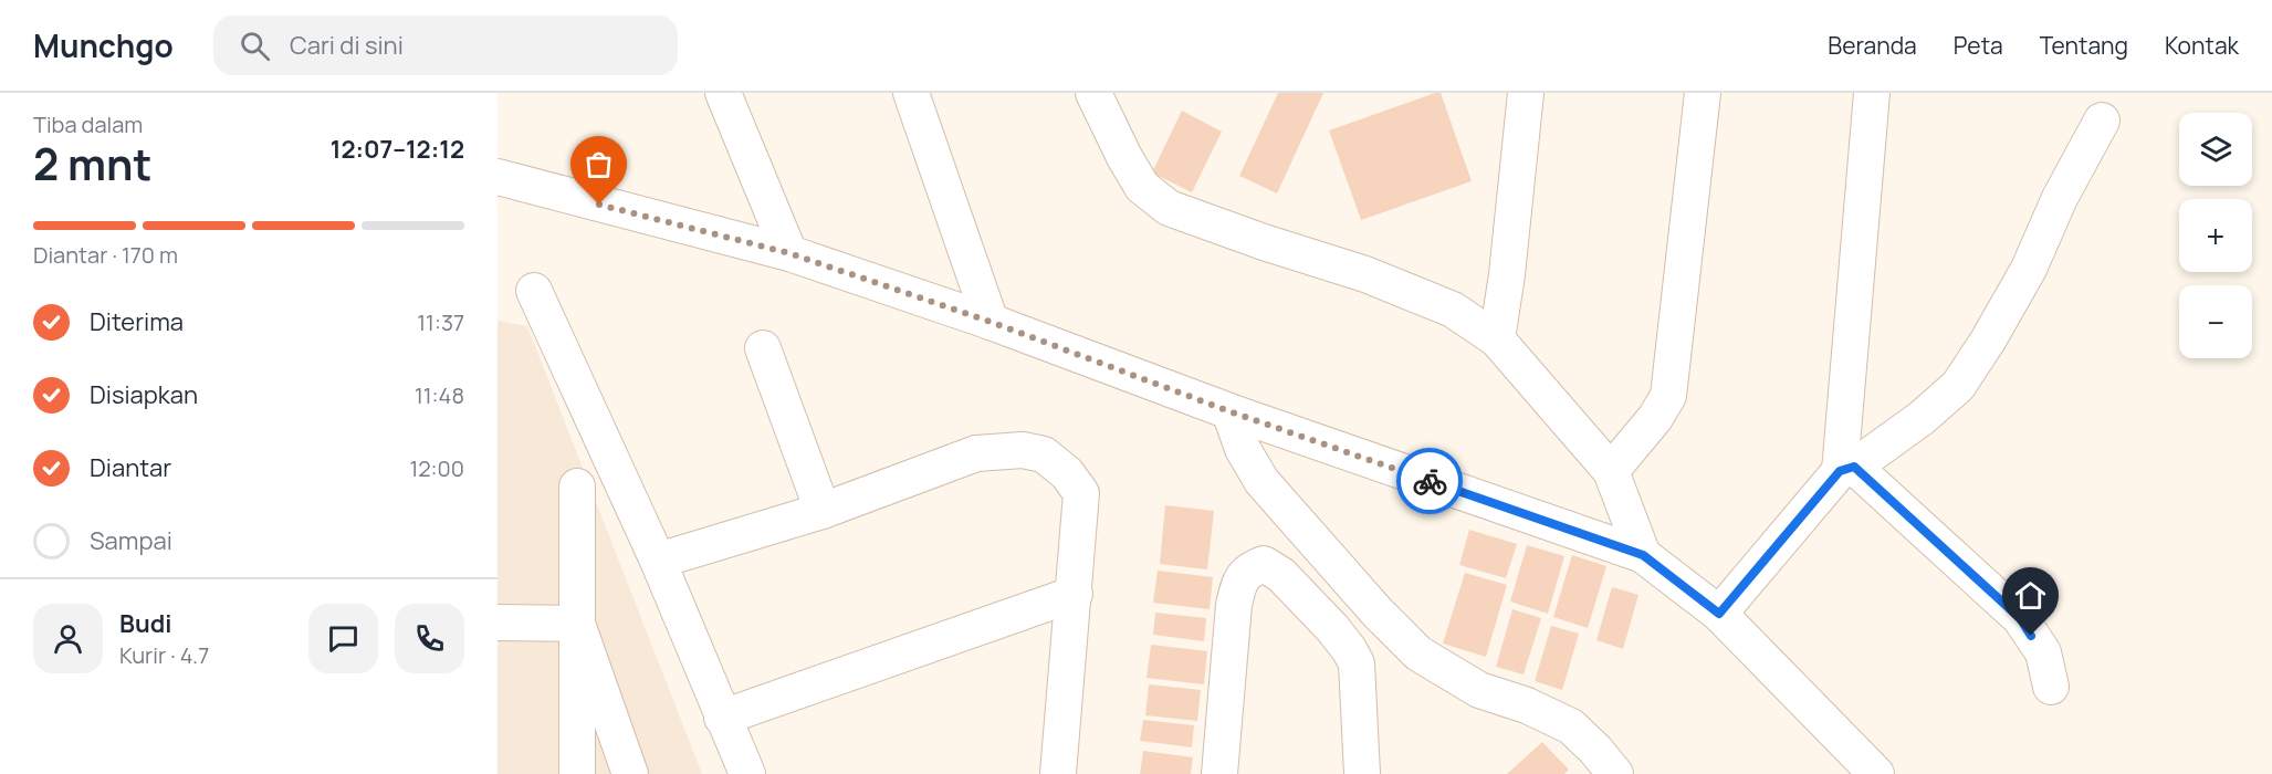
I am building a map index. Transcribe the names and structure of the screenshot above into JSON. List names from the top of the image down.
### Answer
{
  "page": {
    "header": "Munchgo",
    "search": "Cari di sini",
    "nav": [
      "Beranda",
      "Peta",
      "Tentang",
      "Kontak"
    ],
    "heading": ["2 mnt", "Tiba dalam", "12:07–12:12"],
    "panel": ["Budi", "Kurir · 4.7"],
    "map_buttons": ["+", "−"],
    "bar": "Diantar · 170 m",
    "list": [
      ["Diterima", "11:37"],
      ["Disiapkan", "11:48"],
      ["Diantar", "12:00"],
      "Sampai"
    ]
  }
}
